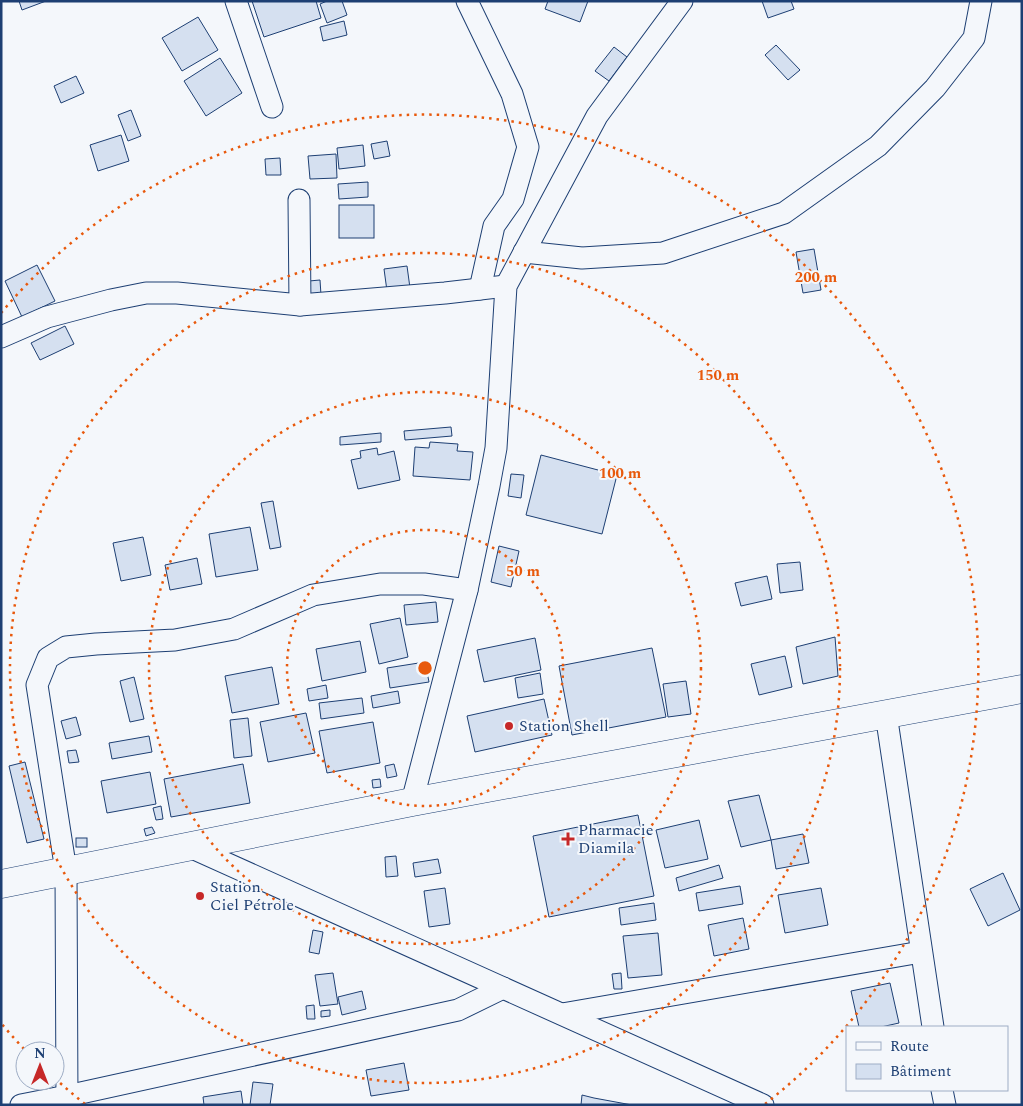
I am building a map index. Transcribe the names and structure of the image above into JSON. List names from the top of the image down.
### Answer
{
  "places": {
    "other": ["Station Shell", "Station Ciel Pétrole"],
    "health": ["Pharmacie Diamila"]
  },
  "legend": ["Route", "Bâtiment"],
  "north": "top",
  "rings": [
    "200 m",
    "150 m",
    "100 m",
    "50 m"
  ]
}
